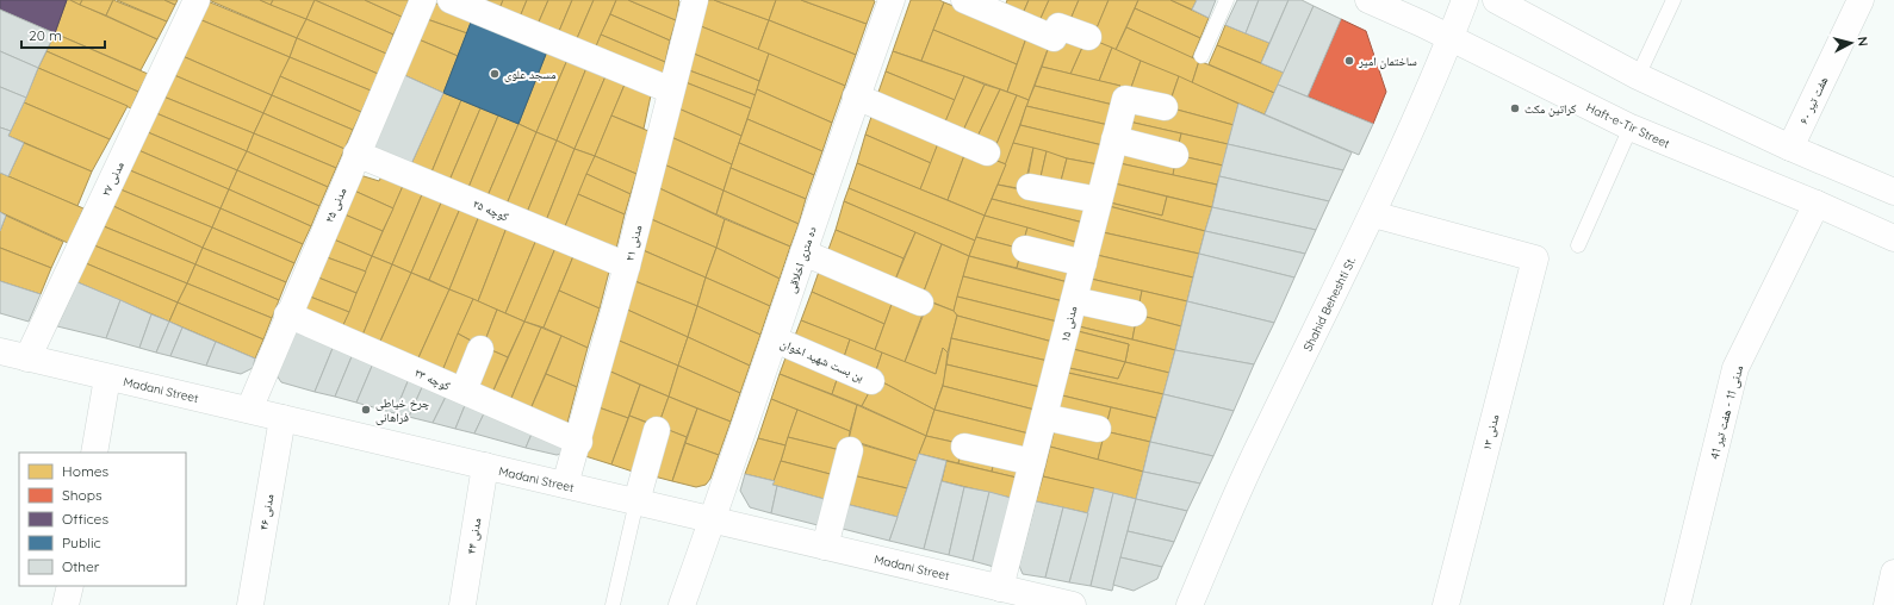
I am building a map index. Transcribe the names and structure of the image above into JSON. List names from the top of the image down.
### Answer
{
  "streets": {
    "street": [
      "هفت تیر ۶۰",
      "Haft-e-Tir Street",
      "مدنی ۲۷",
      "مدنی ۲۵",
      "کوچه ۲۵",
      "مدنی ۲۱",
      "ده متری اخلاقی",
      "Shahid Beheshti St.",
      "مدنی ۱۵",
      "بن بست شهید اخوان",
      "کوچه ۲۳",
      "Madani Street",
      "مدنی 11 - هفت تیر 41",
      "مدنی ۱۳",
      "مدنی ۴۶",
      "مدنی ۴۴"
    ]
  },
  "crossings": [
    ["Haft-e-Tir Street", "Shahid Beheshti St."],
    ["Haft-e-Tir Street", "مدنی 11 - هفت تیر 41"],
    ["مدنی ۲۷", "Madani Street"],
    ["مدنی ۲۵", "کوچه ۲۵"],
    ["مدنی ۲۵", "کوچه ۲۳"],
    ["مدنی ۲۵", "Madani Street"],
    ["کوچه ۲۵", "مدنی ۲۱"],
    ["مدنی ۲۱", "کوچه ۲۳"],
    ["مدنی ۲۱", "Madani Street"],
    ["ده متری اخلاقی", "بن بست شهید اخوان"],
    ["ده متری اخلاقی", "Madani Street"],
    ["Shahid Beheshti St.", "مدنی ۱۳"],
    ["مدنی ۱۵", "Madani Street"],
    ["Madani Street", "مدنی ۴۶"],
    ["Madani Street", "مدنی ۴۴"]
  ],
  "places": [
    "ساختمان امیر",
    "مسجد علوی",
    "کراتین مکث",
    "چرخ خیاطی فراهانی"
  ],
  "legend": [
    "Homes",
    "Shops",
    "Offices",
    "Public",
    "Other"
  ],
  "scale_bar": "20 m",
  "north": "right"
}
